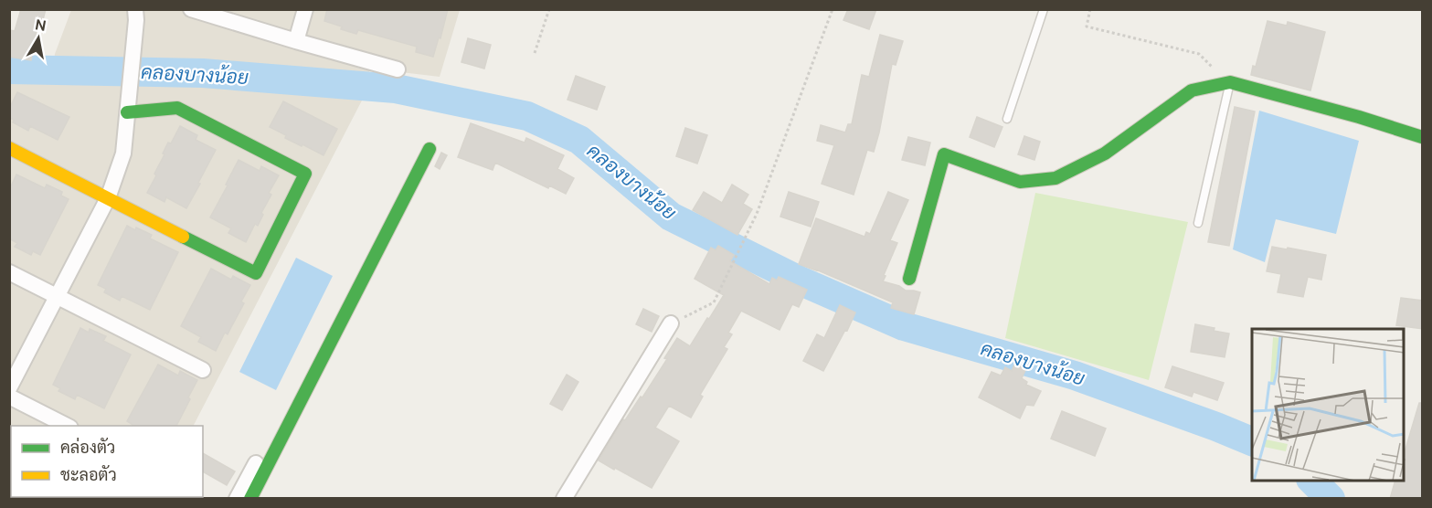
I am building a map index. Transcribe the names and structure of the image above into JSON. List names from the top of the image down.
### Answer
{
  "water": ["คลองบางน้อย"],
  "legend": ["คล่องตัว", "ชะลอตัว"],
  "north": "top"
}
